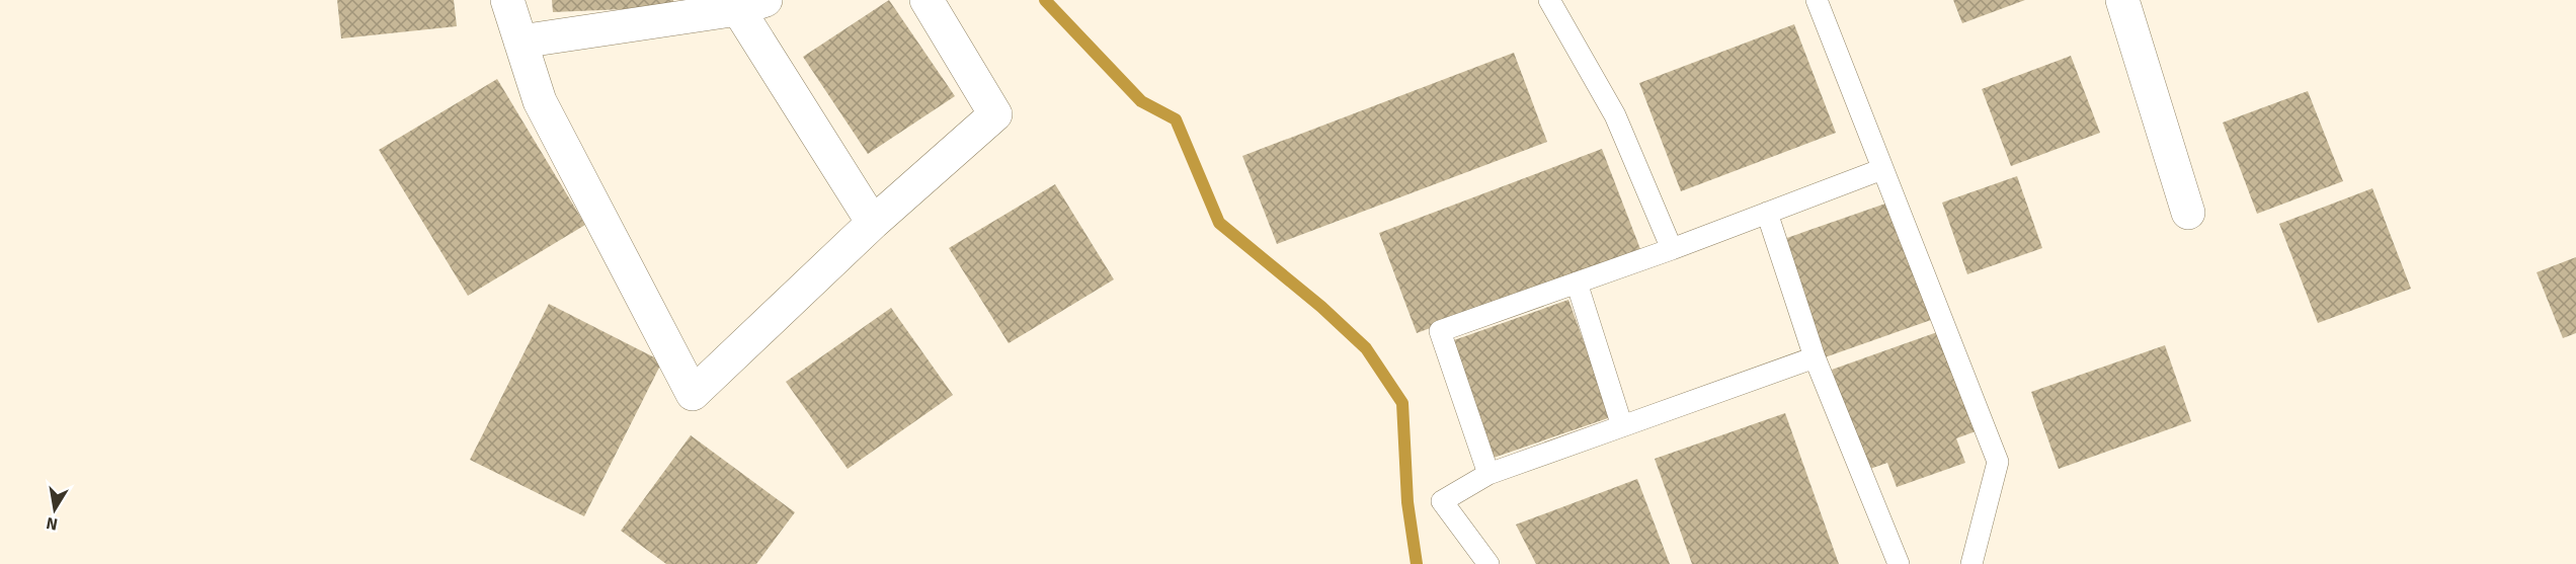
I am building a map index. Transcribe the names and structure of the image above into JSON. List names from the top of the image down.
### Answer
{
  "north": "bottom"
}
